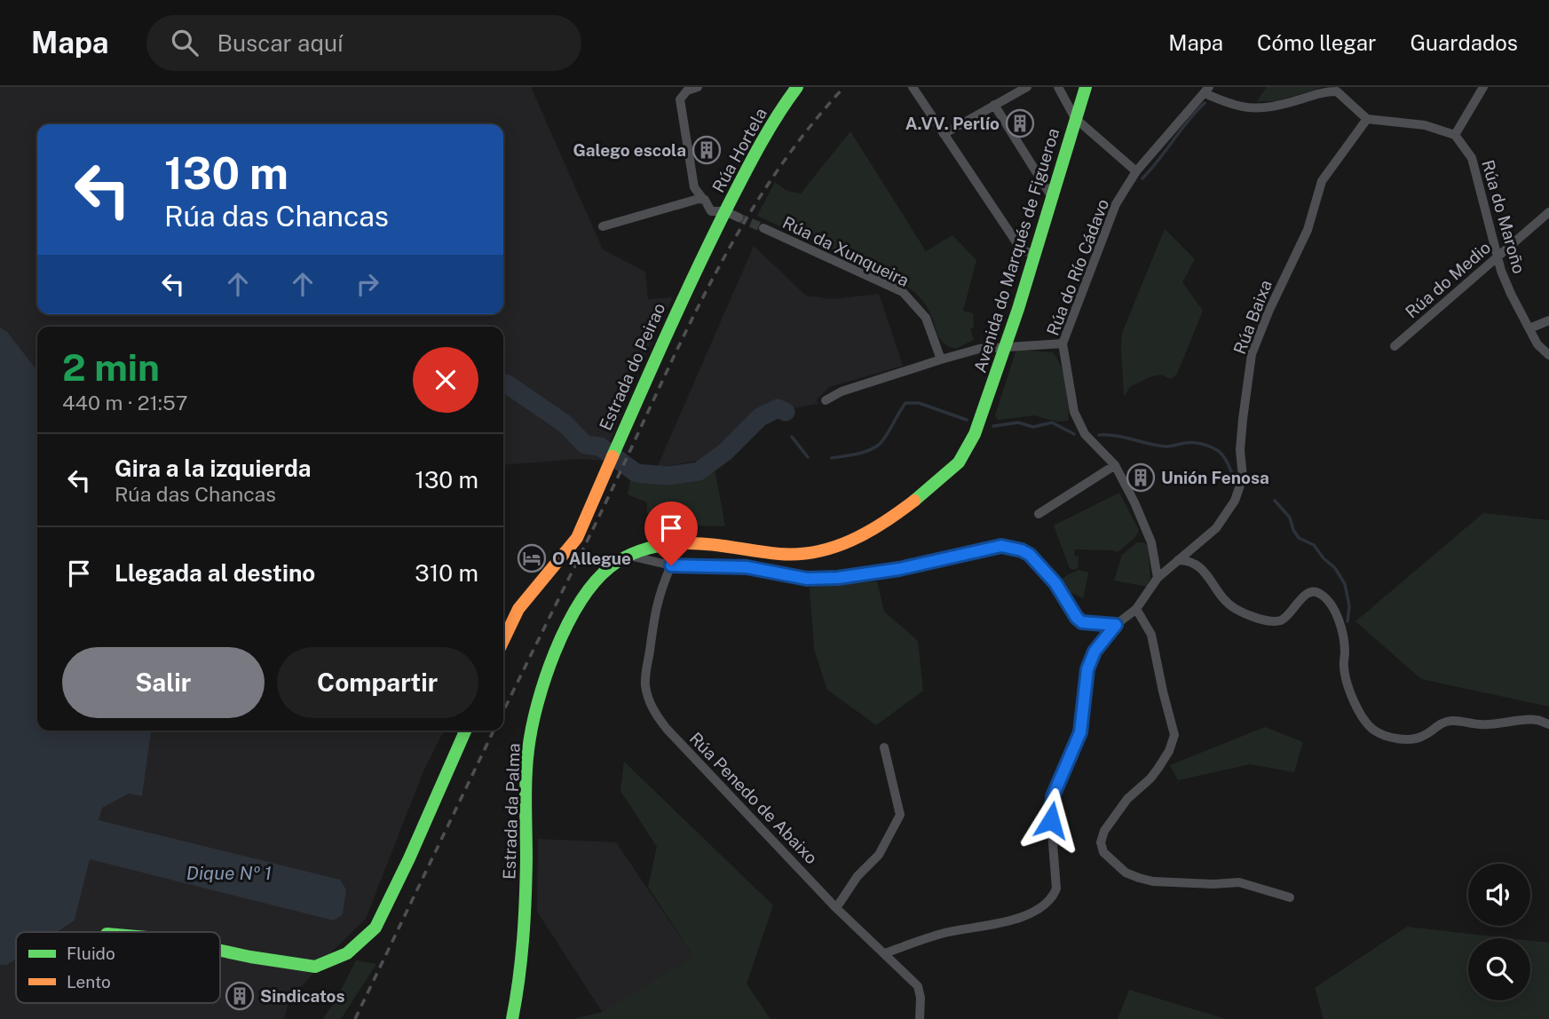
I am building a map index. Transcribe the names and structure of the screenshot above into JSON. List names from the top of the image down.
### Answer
{
  "streets": {
    "street": [
      "Rúa Hortela",
      "Rúa do Maroño",
      "Avenida do Marqués de Figueroa",
      "Rúa da Xunqueira",
      "Rúa do Río Cádavo",
      "Rúa do Medio",
      "Rúa Baixa",
      "Estrada do Peirao",
      "Rúa Penedo de Abaixo",
      "Estrada da Palma"
    ]
  },
  "crossings": [
    ["Rúa Hortela", "Estrada do Peirao"],
    ["Rúa do Maroño", "Rúa do Medio"],
    ["Avenida do Marqués de Figueroa", "Estrada da Palma"],
    ["Rúa do Río Cádavo", "Rúa Baixa"],
    ["Rúa Baixa", "Rúa Penedo de Abaixo"]
  ],
  "water": ["Dique Nº 1"],
  "places": {
    "building": [
      "A.VV. Perlío",
      "Galego escola",
      "Unión Fenosa",
      "Sindicatos"
    ],
    "hotel": ["O Allegue"]
  },
  "legend": ["Fluido", "Lento"],
  "page": {
    "header": "Mapa",
    "search": "Buscar aquí",
    "nav": ["Mapa", "Cómo llegar", "Guardados"],
    "turn": ["130 m", "Rúa das Chancas"],
    "heading": ["2 min", "440 m · 21:57"],
    "list": [
      {
        "name": "Gira a la izquierda",
        "note": "Rúa das Chancas",
        "value": "130 m"
      },
      {
        "name": "Llegada al destino",
        "value": "310 m"
      }
    ],
    "buttons": ["Salir", "Compartir"]
  }
}
